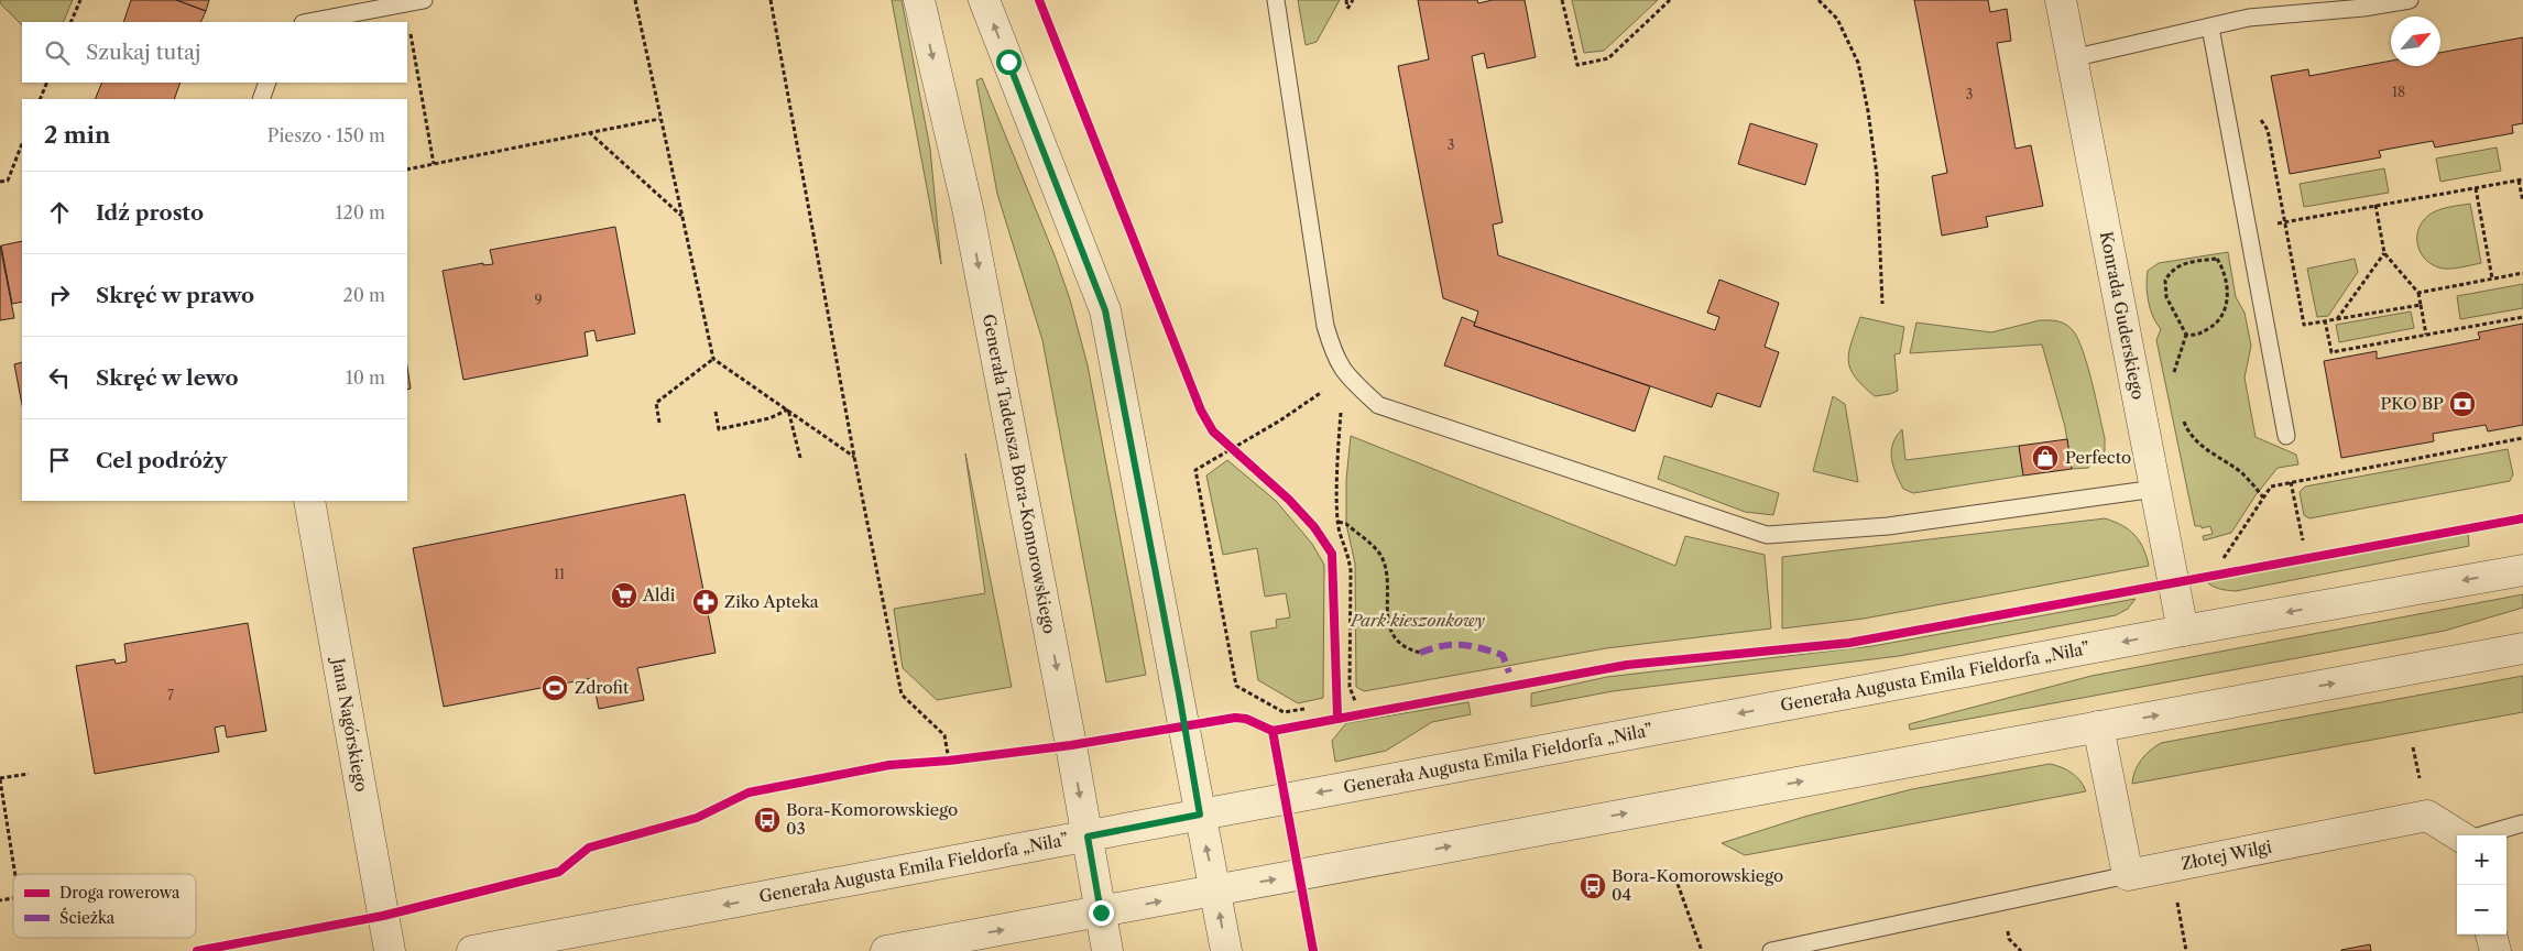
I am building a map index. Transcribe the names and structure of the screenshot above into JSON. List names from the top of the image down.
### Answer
{
  "streets": {
    "street": [
      "Konrada Guderskiego",
      "Generała Tadeusza Bora-Komorowskiego",
      "Generała Augusta Emila Fieldorfa „Nila”",
      "Jana Nagórskiego",
      "Złotej Wilgi"
    ]
  },
  "crossings": [
    ["Konrada Guderskiego", "Generała Augusta Emila Fieldorfa „Nila”"],
    ["Generała Tadeusza Bora-Komorowskiego", "Generała Augusta Emila Fieldorfa „Nila”"]
  ],
  "parks": ["Park kieszonkowy"],
  "places": {
    "bank": ["PKO BP"],
    "shop": ["Perfecto"],
    "supermarket": ["Aldi"],
    "pharmacy": ["Ziko Apteka"],
    "sports": ["Zdrofit"],
    "bus stop": ["Bora-Komorowskiego 03", "Bora-Komorowskiego 04"]
  },
  "house_numbers": [
    "18",
    "3",
    "3",
    "9",
    "11",
    "7"
  ],
  "legend": ["Droga rowerowa", "Ścieżka"],
  "north": "top right",
  "page": {
    "search": "Szukaj tutaj",
    "heading": ["2 min", "Pieszo · 150 m"],
    "list": [
      ["Idź prosto", "120 m"],
      ["Skręć w prawo", "20 m"],
      ["Skręć w lewo", "10 m"],
      "Cel podróży"
    ],
    "map_buttons": ["+", "−"]
  }
}
